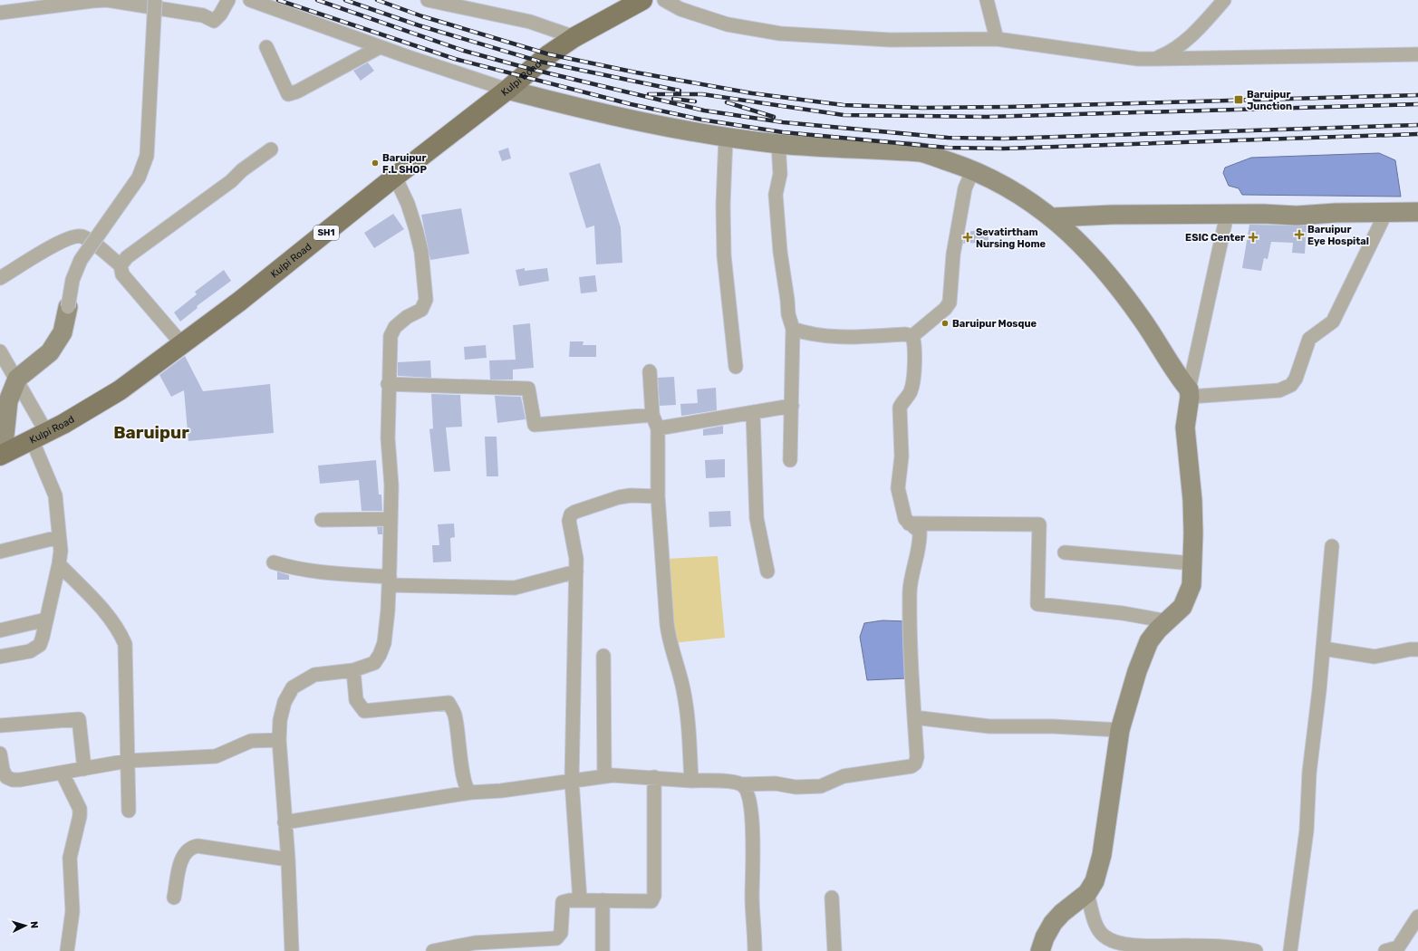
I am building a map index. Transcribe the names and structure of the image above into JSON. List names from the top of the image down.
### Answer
{
  "streets": {
    "main road": ["Kulpi Road", "SH1"]
  },
  "districts": ["Baruipur"],
  "places": {
    "transit": ["Baruipur Junction"],
    "other": ["Baruipur F.L SHOP", "Baruipur Mosque"],
    "health": ["Baruipur Eye Hospital", "Sevatirtham Nursing Home", "ESIC Center"]
  },
  "north": "right"
}
